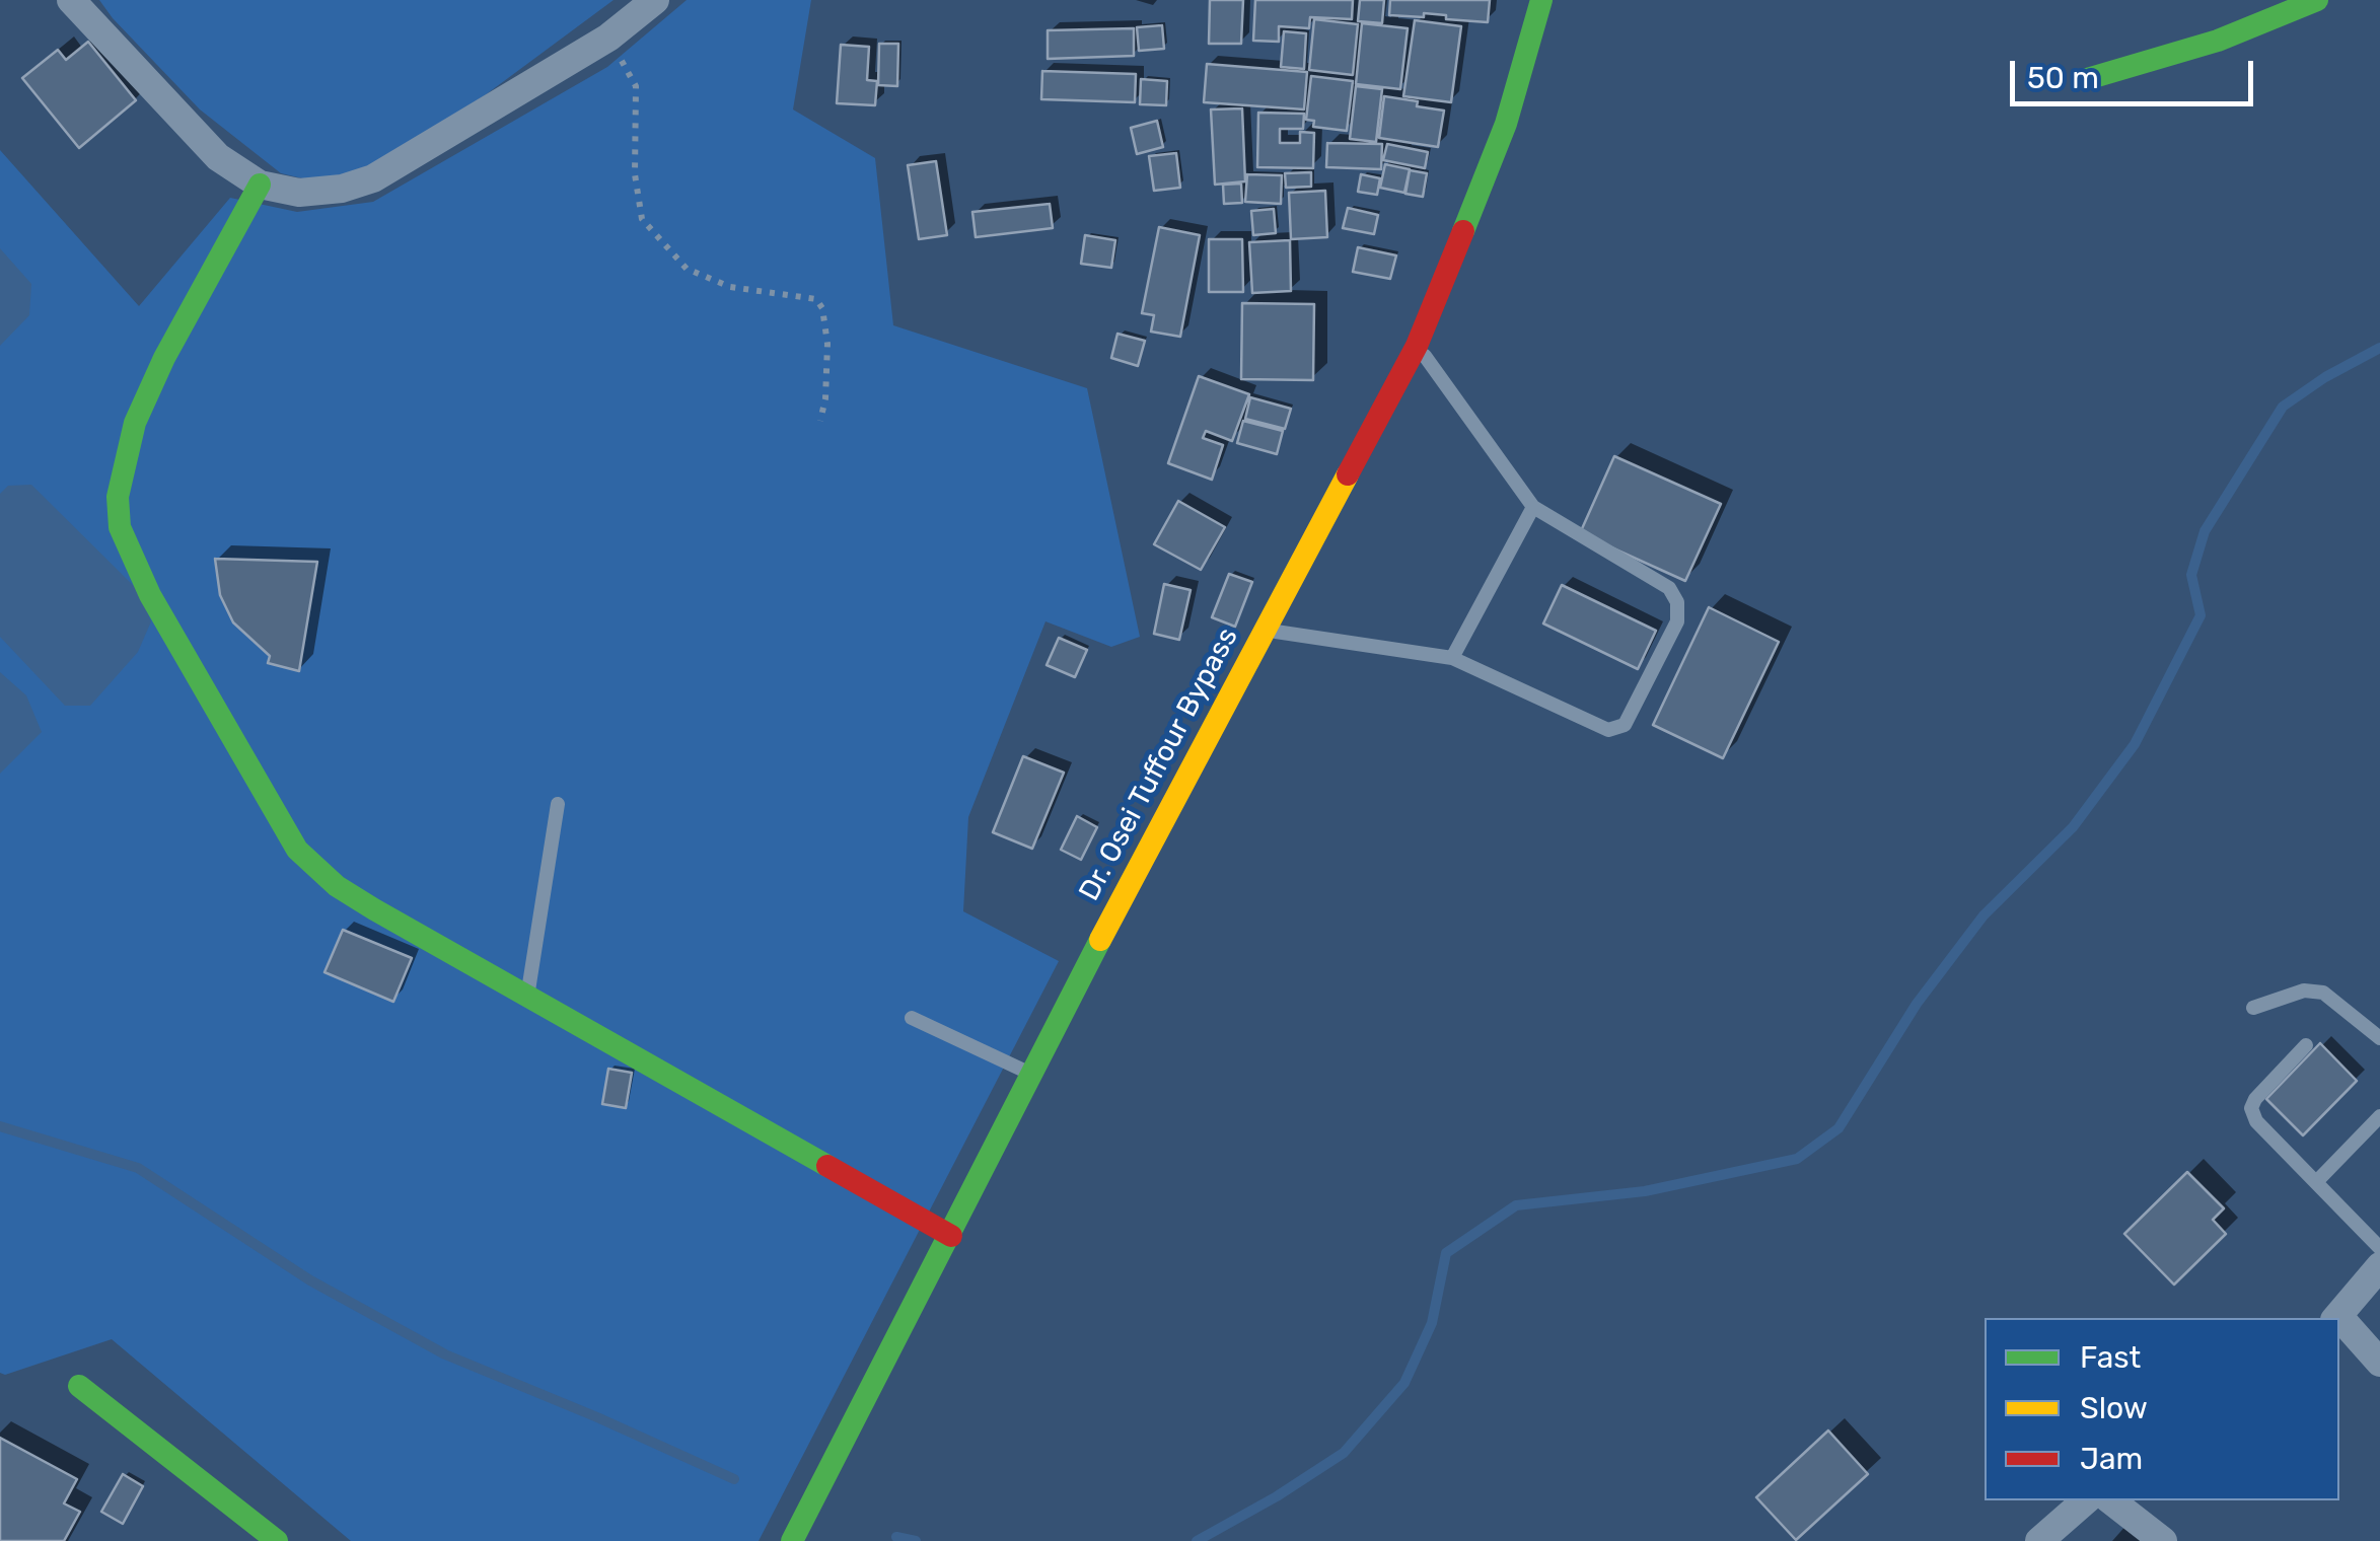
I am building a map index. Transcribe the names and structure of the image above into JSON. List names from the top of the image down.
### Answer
{
  "streets": {
    "main road": ["Dr. Osei Tuffour Bypass"]
  },
  "legend": ["Fast", "Slow", "Jam"],
  "scale_bar": "50 m"
}
